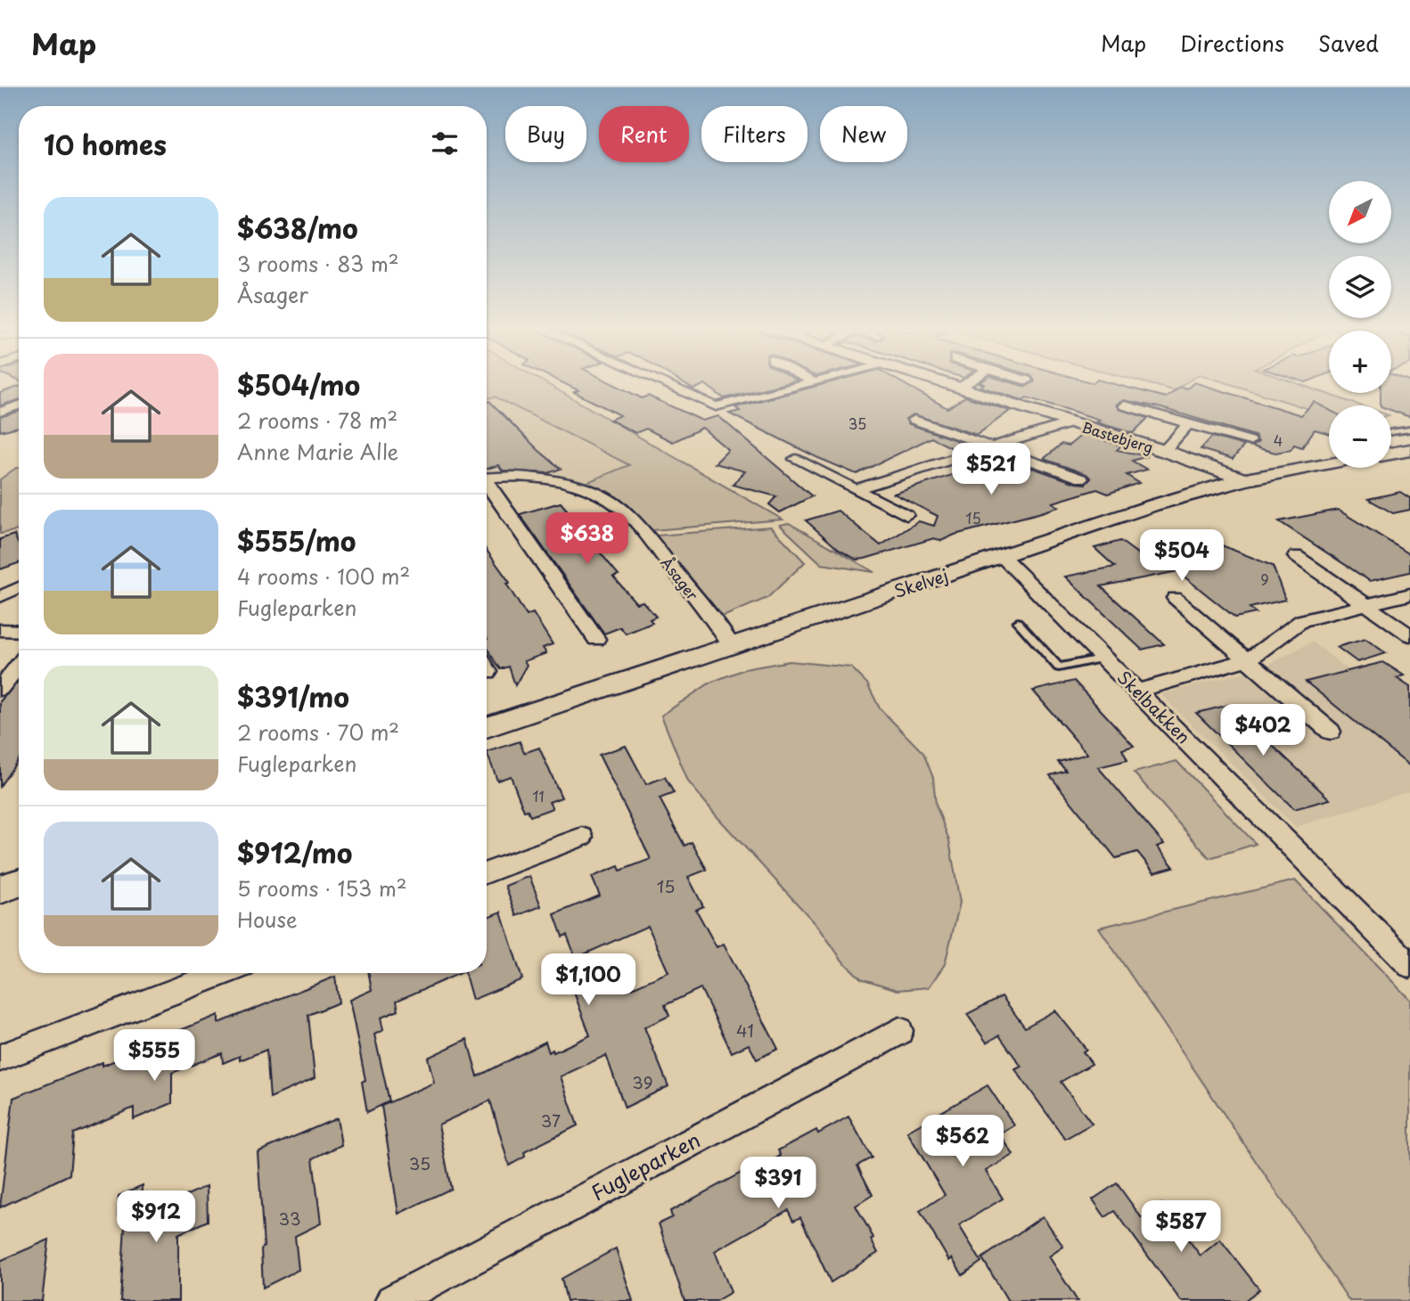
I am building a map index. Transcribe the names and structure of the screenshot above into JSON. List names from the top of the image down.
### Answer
{
  "streets": {
    "street": [
      "Bastebjerg",
      "Åsager",
      "Skelvej",
      "Skelbakken",
      "Fugleparken"
    ]
  },
  "crossings": [
    ["Bastebjerg", "Skelvej"],
    ["Åsager", "Skelvej"],
    ["Skelvej", "Skelbakken"]
  ],
  "house_numbers": [
    "35",
    "4",
    "15",
    "9",
    "11",
    "15",
    "41",
    "39",
    "37",
    "35",
    "33"
  ],
  "north": "bottom left",
  "page": {
    "header": "Map",
    "nav": ["Map", "Directions", "Saved"],
    "chip": [
      "Buy",
      "Rent",
      "Filters",
      "New"
    ],
    "heading": "10 homes",
    "map_buttons": ["+", "−"],
    "list": [
      {
        "name": "$638/mo",
        "note": "3 rooms · 83 m² · Åsager"
      },
      {
        "name": "$504/mo",
        "note": "2 rooms · 78 m² · Anne Marie Alle"
      },
      {
        "name": "$555/mo",
        "note": "4 rooms · 100 m² · Fugleparken"
      },
      {
        "name": "$391/mo",
        "note": "2 rooms · 70 m² · Fugleparken"
      },
      {
        "name": "$912/mo",
        "note": "5 rooms · 153 m² · House"
      }
    ],
    "price": [
      "$521",
      "$638",
      "$504",
      "$402",
      "$1,100",
      "$555",
      "$562",
      "$391",
      "$912",
      "$587"
    ]
  }
}
